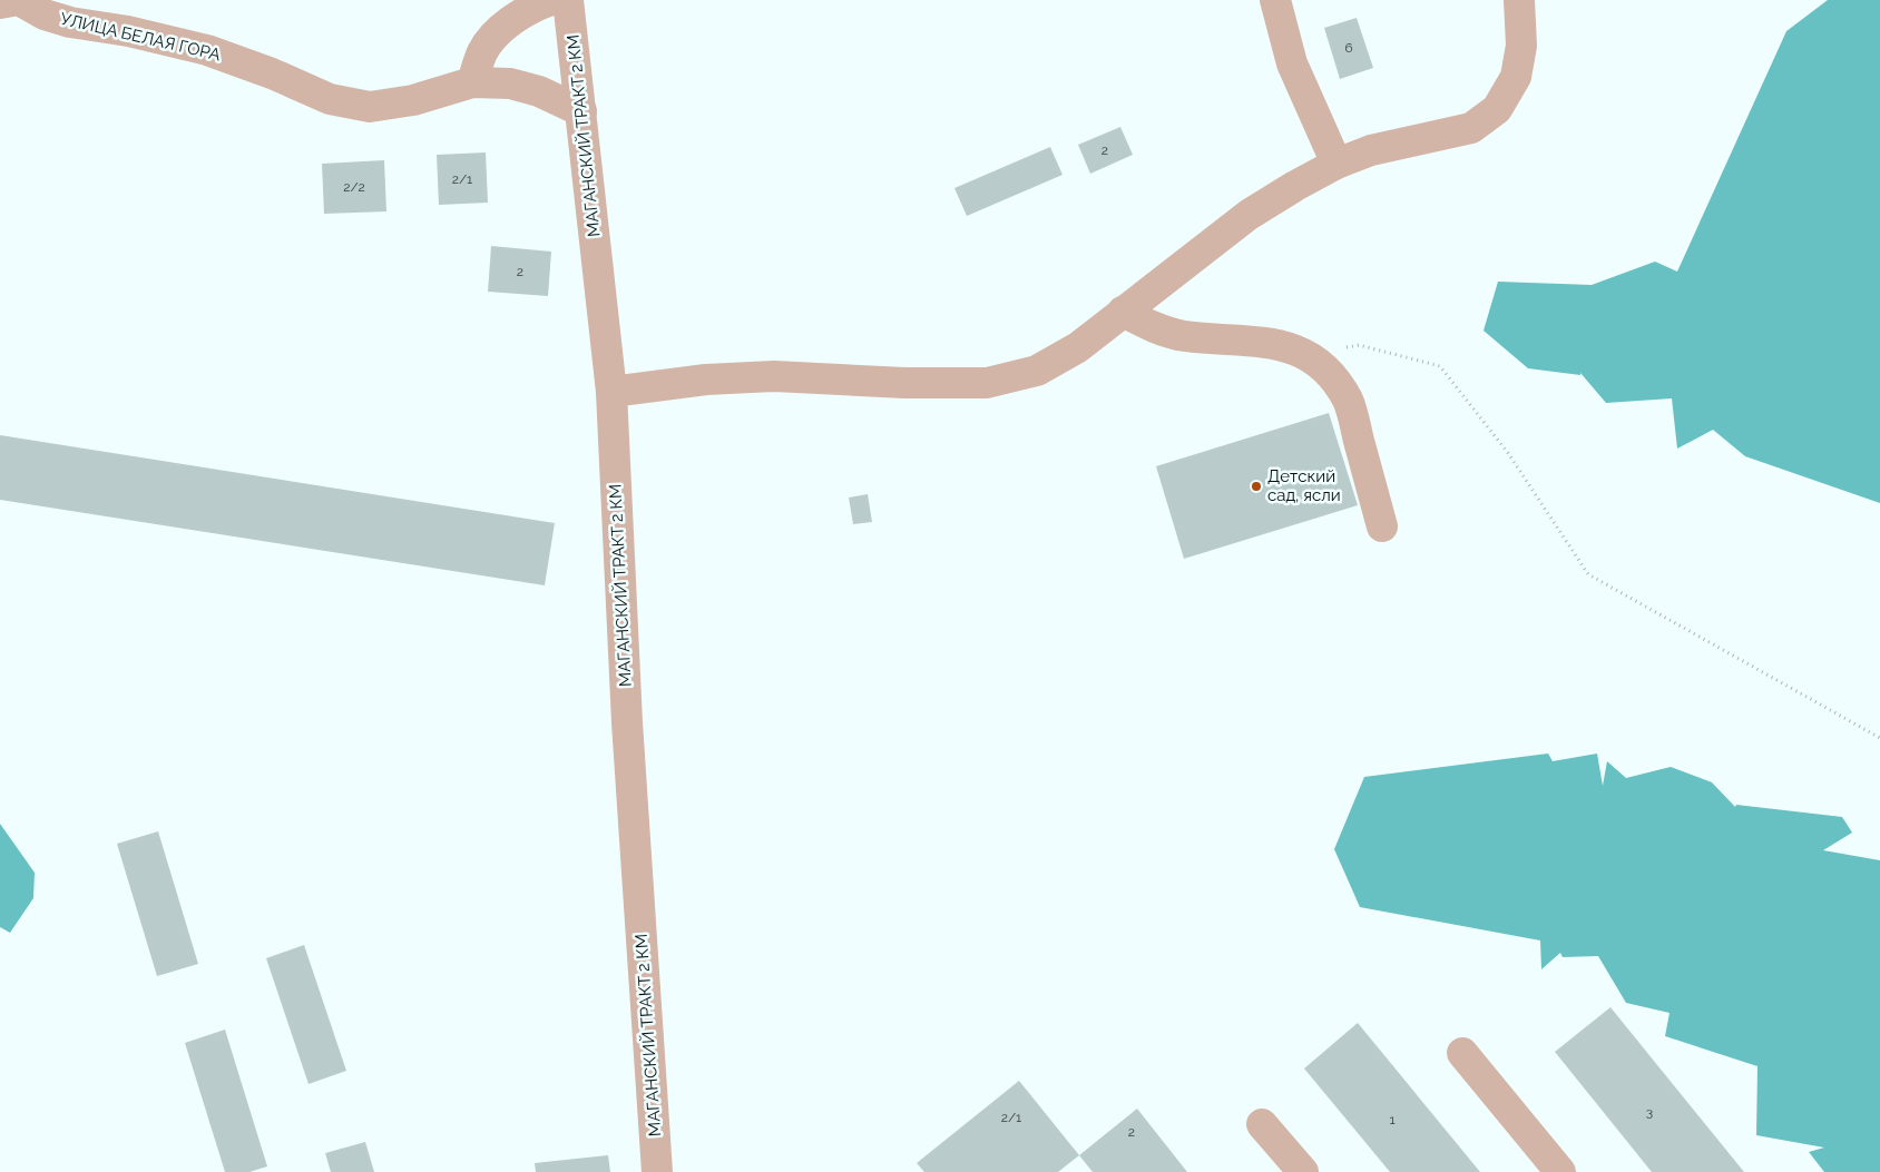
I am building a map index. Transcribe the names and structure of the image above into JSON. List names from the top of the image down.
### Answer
{
  "streets": {
    "street": ["УЛИЦА БЕЛАЯ ГОРА", "МАГАНСКИЙ ТРАКТ 2 КМ"]
  },
  "crossings": [
    ["УЛИЦА БЕЛАЯ ГОРА", "МАГАНСКИЙ ТРАКТ 2 КМ"]
  ],
  "places": ["Детский сад, ясли"],
  "house_numbers": [
    "6",
    "2",
    "2/1",
    "2/2",
    "2",
    "3",
    "2/1",
    "1",
    "2"
  ]
}
